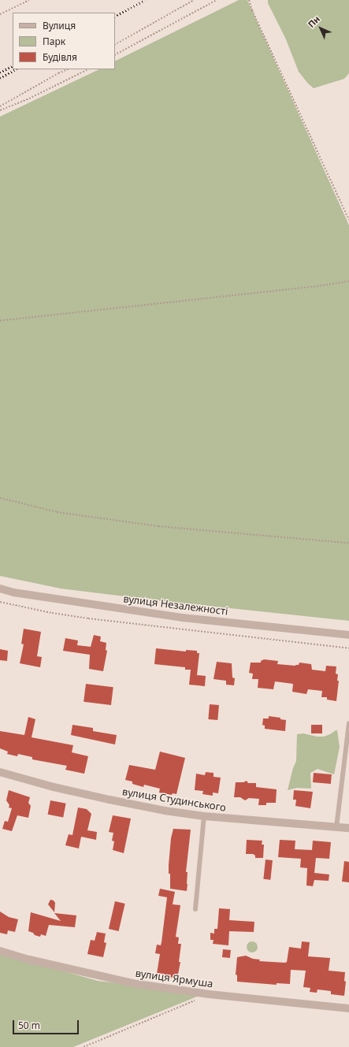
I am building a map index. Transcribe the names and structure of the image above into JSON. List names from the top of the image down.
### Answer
{
  "streets": {
    "street": ["вулиця Незалежності", "вулиця Студинського", "вулиця Ярмуша"]
  },
  "legend": ["Вулиця", "Парк", "Будівля"],
  "scale_bar": "50 m",
  "north": "top left"
}
